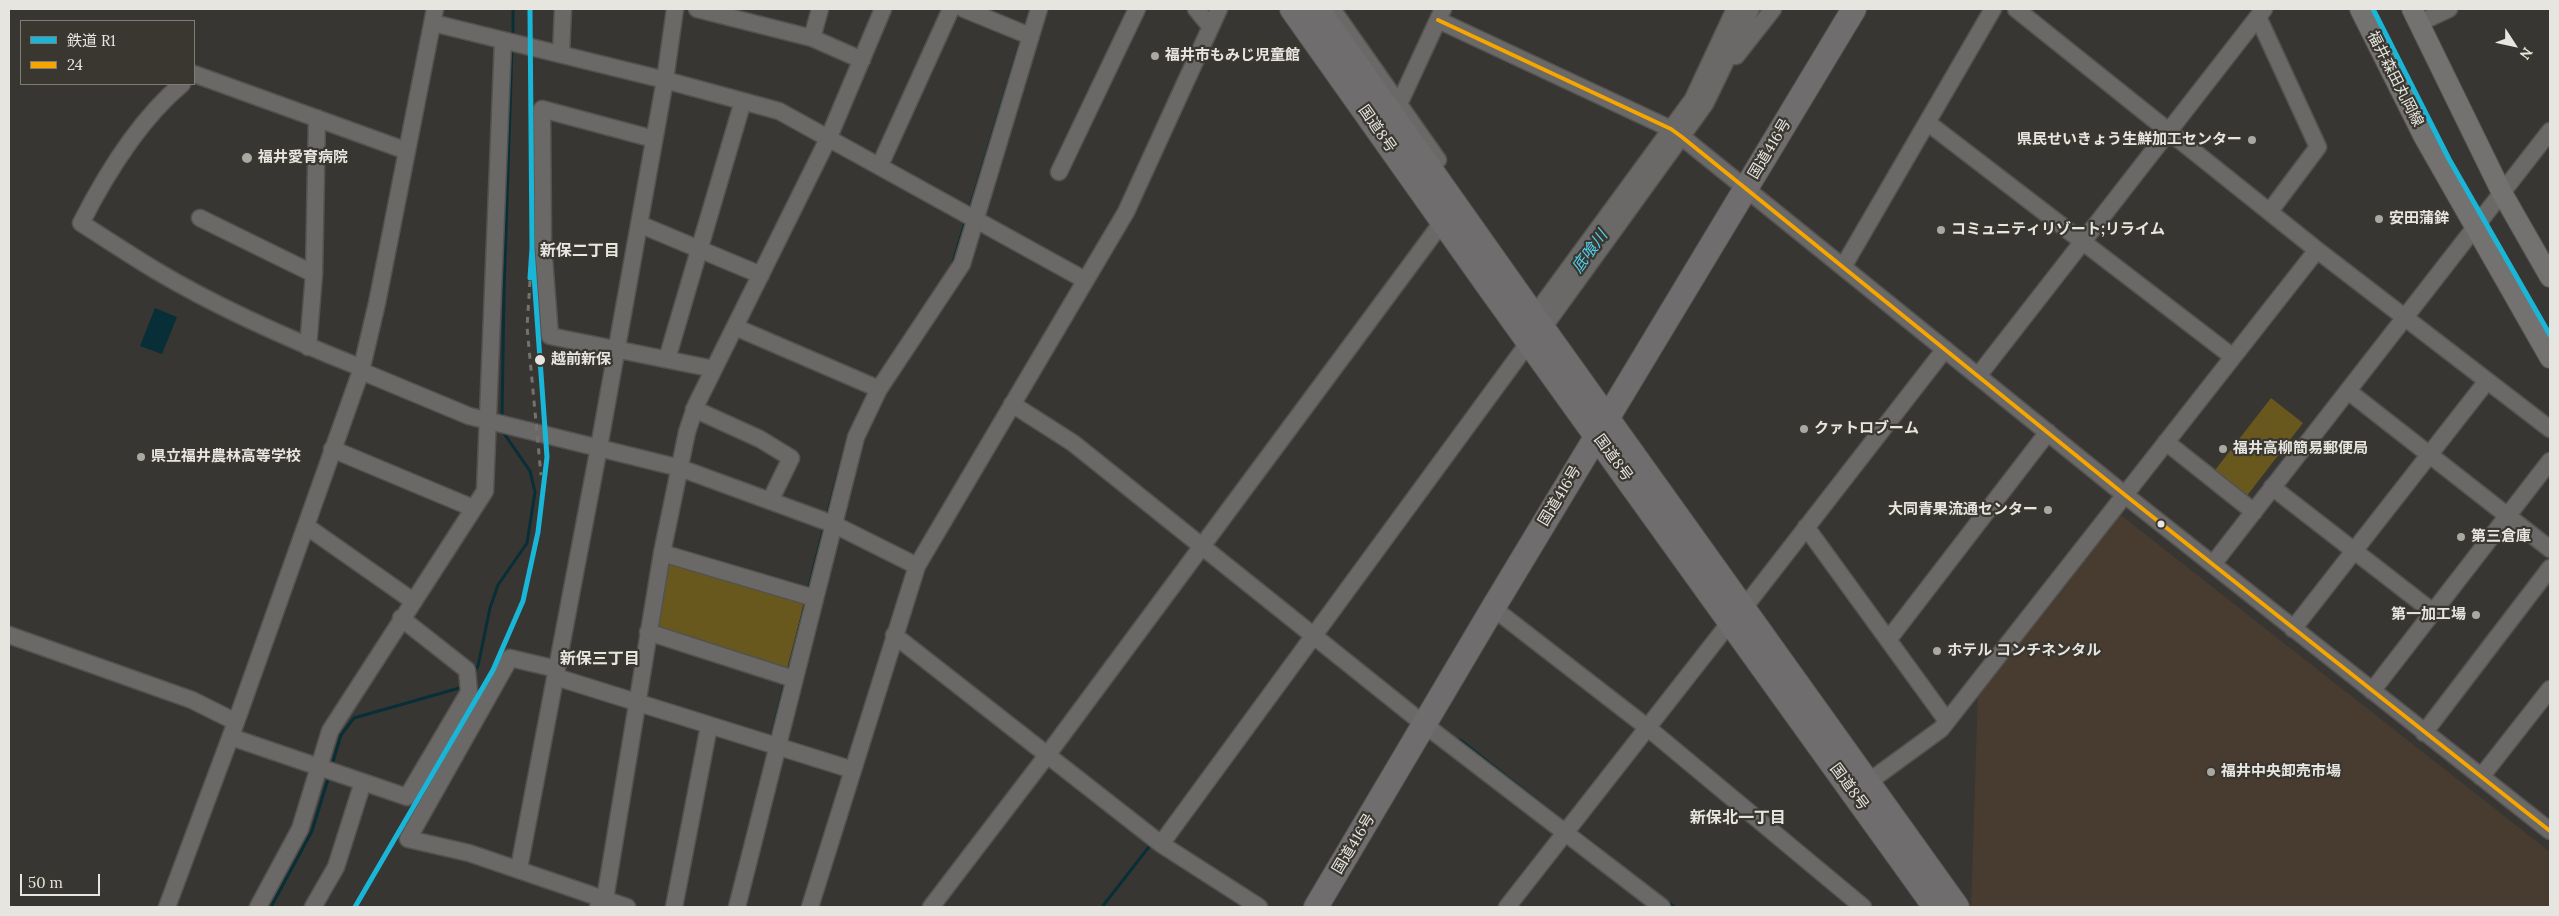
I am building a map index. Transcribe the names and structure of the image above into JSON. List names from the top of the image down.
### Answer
{
  "streets": {
    "highway": ["国道8号", "国道416号"],
    "main road": ["福井森田丸岡線"]
  },
  "crossings": [
    ["国道8号", "国道416号"]
  ],
  "districts": ["新保二丁目", "新保三丁目", "新保北一丁目"],
  "water": ["底喰川"],
  "places": [
    "福井市もみじ児童館",
    "県民せいきょう生鮮加工センター",
    "福井愛育病院",
    "安田蒲鉾",
    "コミュニティリゾート;リライム",
    "越前新保",
    "クァトロブーム",
    "福井高柳簡易郵便局",
    "県立福井農林高等学校",
    "大同青果流通センター",
    "第三倉庫",
    "第一加工場",
    "ホテル コンチネンタル",
    "福井中央卸売市場"
  ],
  "lines": ["rail line R1", "transit line 24"],
  "legend": ["鉄道 R1", "24"],
  "scale_bar": "50 m",
  "north": "bottom right"
}
